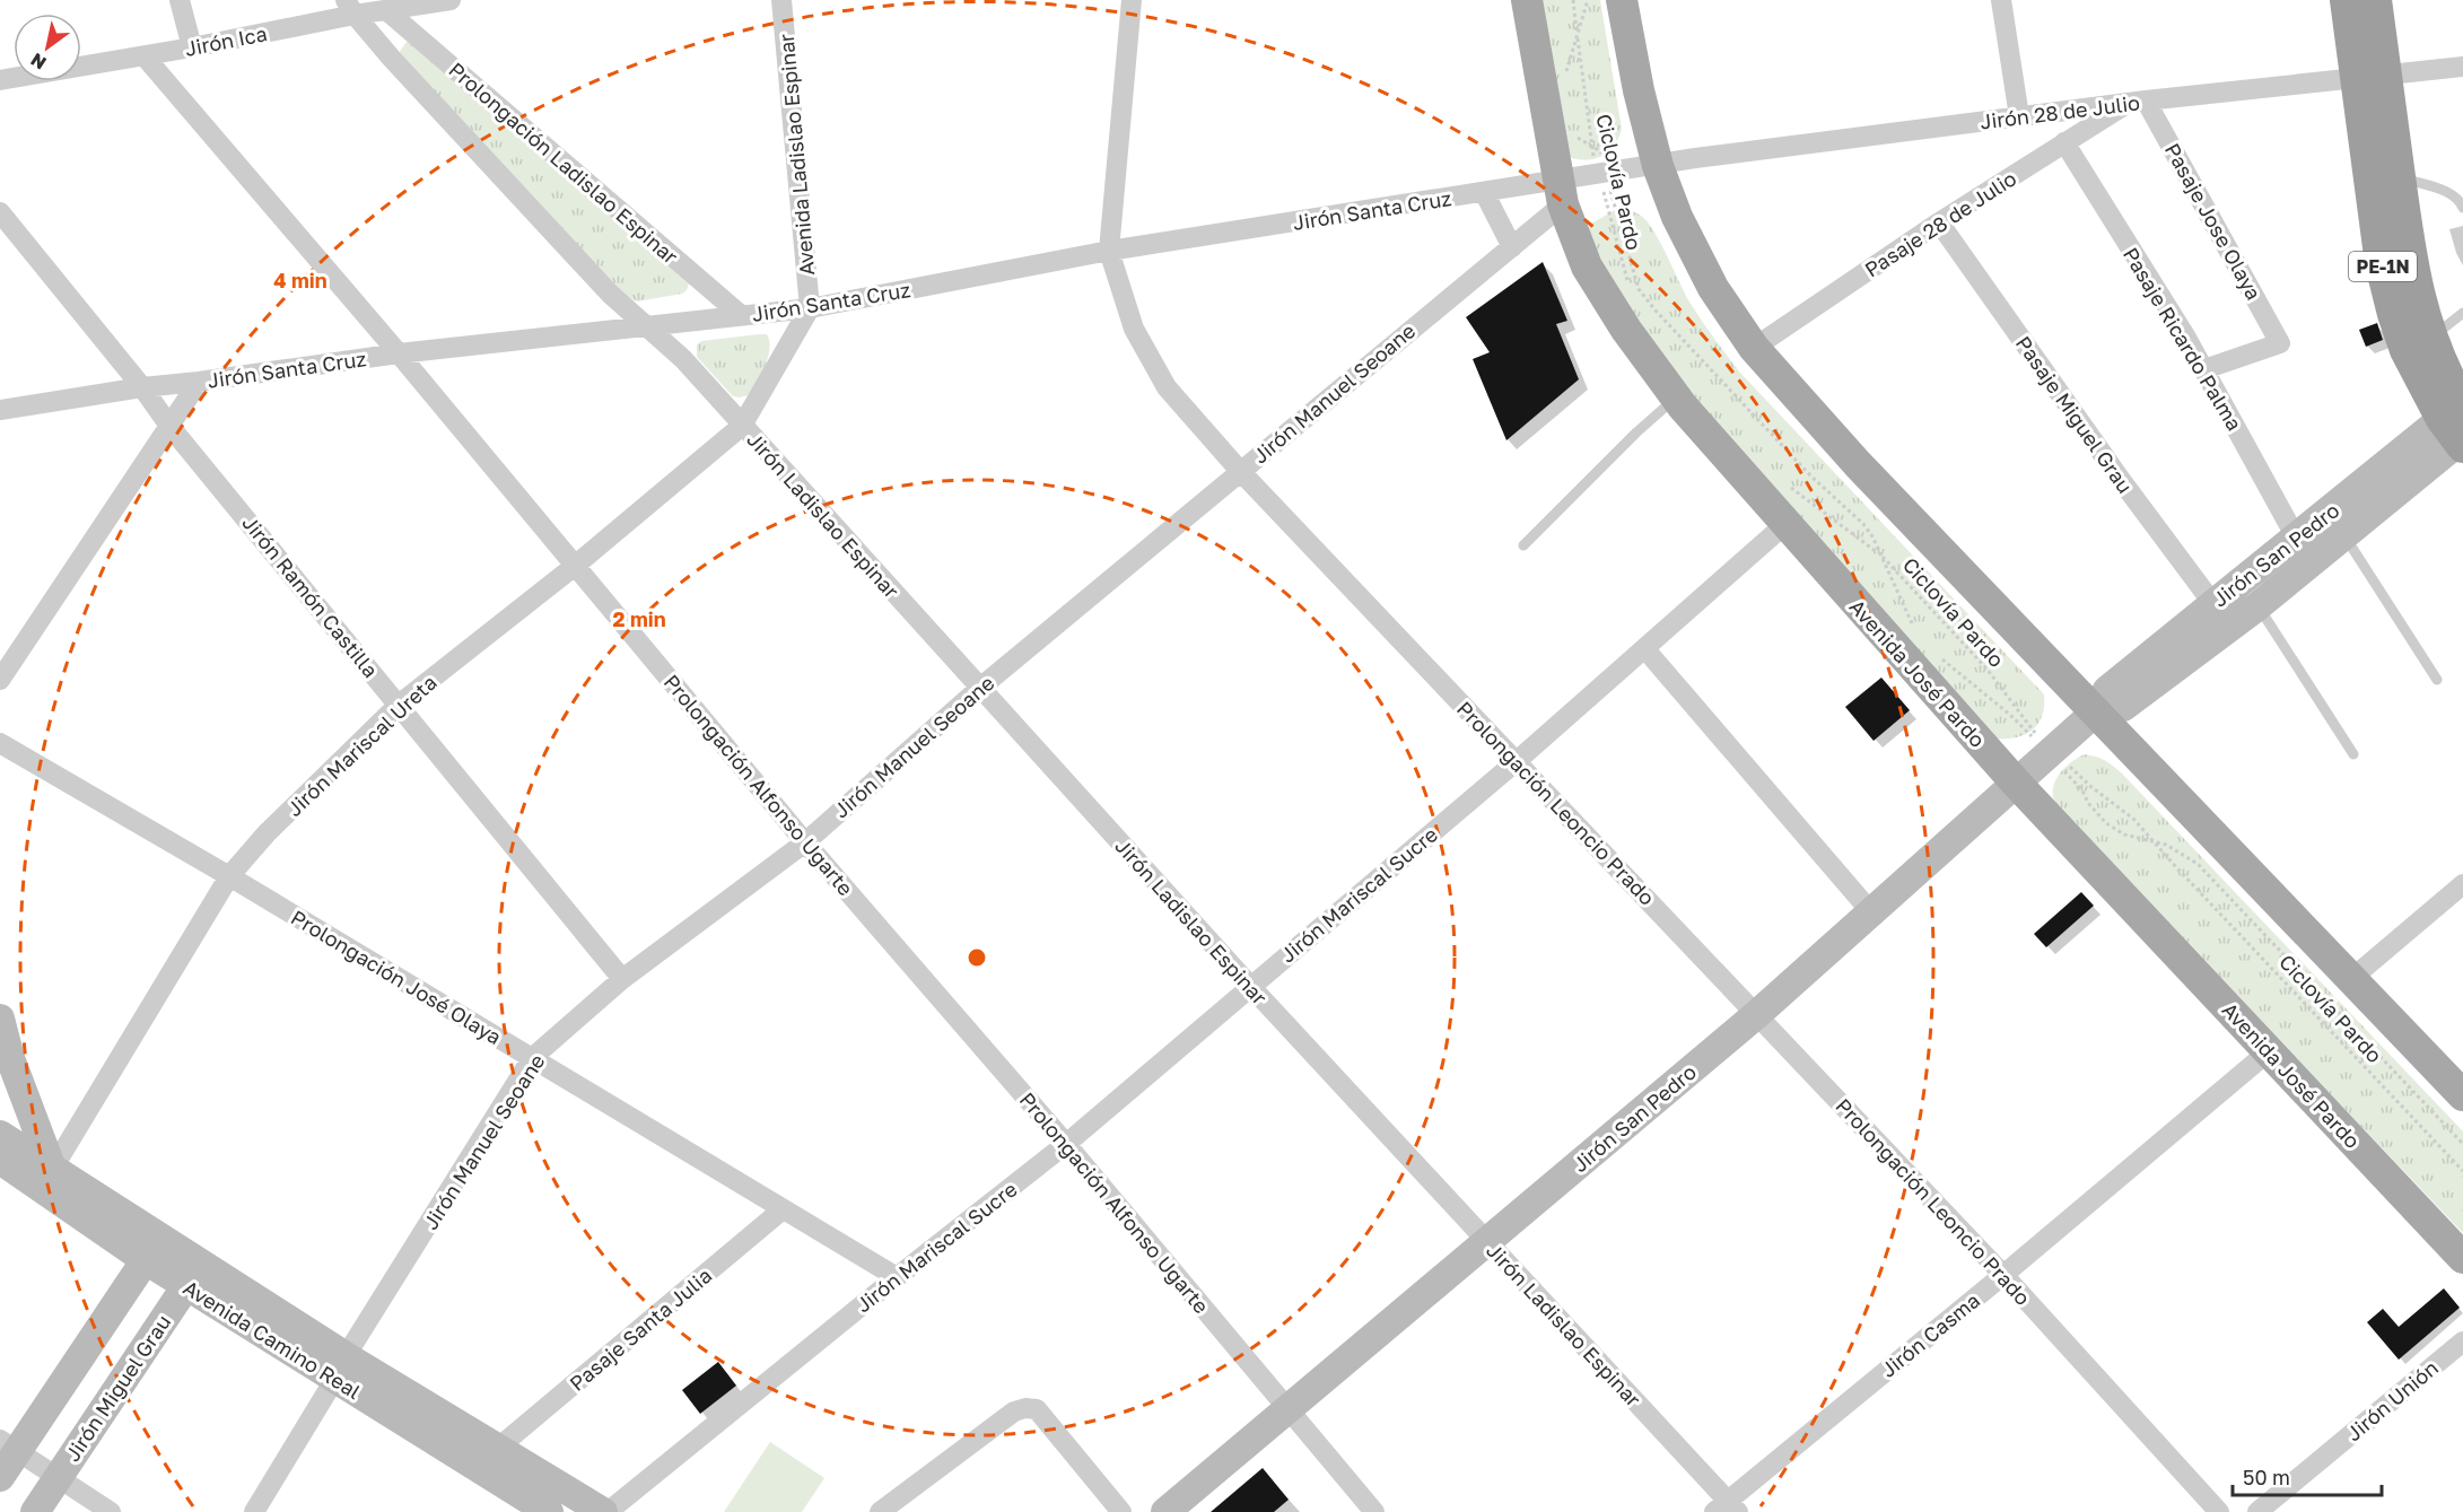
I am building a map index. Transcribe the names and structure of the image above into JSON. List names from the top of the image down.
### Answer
{
  "streets": {
    "highway": ["PE-1N"],
    "main road": [
      "Jirón San Pedro",
      "Avenida José Pardo",
      "Avenida Camino Real",
      "Jirón Miguel Grau"
    ],
    "street": [
      "Jirón Ica",
      "Jirón 28 de Julio",
      "Avenida Ladislao Espinar",
      "Prolongación Ladislao Espinar",
      "Jirón Santa Cruz",
      "Pasaje Jose Olaya",
      "Pasaje 28 de Julio",
      "Pasaje Ricardo Palma",
      "Jirón Manuel Seoane",
      "Pasaje Miguel Grau",
      "Jirón Ladislao Espinar",
      "Jirón Ramón Castilla",
      "Jirón Mariscal Ureta",
      "Prolongación Alfonso Ugarte",
      "Prolongación Leoncio Prado",
      "Jirón Mariscal Sucre",
      "Prolongación José Olaya",
      "Pasaje Santa Julia",
      "Jirón Casma",
      "Jirón Unión"
    ],
    "path": ["Ciclovía Pardo"]
  },
  "crossings": [
    ["Jirón Ica", "Prolongación Ladislao Espinar"],
    ["Jirón Ica", "Prolongación Alfonso Ugarte"],
    ["Jirón 28 de Julio", "Jirón Santa Cruz"],
    ["Jirón 28 de Julio", "Pasaje Jose Olaya"],
    ["Jirón 28 de Julio", "Pasaje 28 de Julio"],
    ["Jirón 28 de Julio", "PE-1N"],
    ["Avenida Ladislao Espinar", "Jirón Santa Cruz"],
    ["Avenida Ladislao Espinar", "Jirón Mariscal Ureta"],
    ["Prolongación Ladislao Espinar", "Jirón Santa Cruz"],
    ["Prolongación Ladislao Espinar", "Jirón Ladislao Espinar"],
    ["Ciclovía Pardo", "Jirón Santa Cruz"],
    ["Ciclovía Pardo", "Jirón San Pedro"],
    ["Jirón Santa Cruz", "Jirón Manuel Seoane"],
    ["Jirón Santa Cruz", "Jirón Ladislao Espinar"],
    ["Jirón Santa Cruz", "Jirón Ramón Castilla"],
    ["Jirón Santa Cruz", "Avenida José Pardo"],
    ["Jirón Santa Cruz", "Jirón Mariscal Ureta"],
    ["Jirón Santa Cruz", "Prolongación Alfonso Ugarte"],
    ["Jirón Santa Cruz", "Prolongación Leoncio Prado"],
    ["Pasaje Jose Olaya", "Pasaje 28 de Julio"],
    ["Pasaje Jose Olaya", "Pasaje Ricardo Palma"],
    ["Pasaje 28 de Julio", "Pasaje Ricardo Palma"],
    ["Pasaje 28 de Julio", "Pasaje Miguel Grau"],
    ["PE-1N", "Jirón San Pedro"],
    ["Pasaje Ricardo Palma", "Jirón San Pedro"],
    ["Jirón Manuel Seoane", "Jirón Ladislao Espinar"],
    ["Jirón Manuel Seoane", "Jirón Ramón Castilla"],
    ["Jirón Manuel Seoane", "Avenida José Pardo"],
    ["Jirón Manuel Seoane", "Prolongación Alfonso Ugarte"],
    ["Jirón Manuel Seoane", "Prolongación Leoncio Prado"],
    ["Jirón Manuel Seoane", "Prolongación José Olaya"],
    ["Jirón Manuel Seoane", "Avenida Camino Real"],
    ["Pasaje Miguel Grau", "Jirón San Pedro"],
    ["Jirón Ladislao Espinar", "Jirón San Pedro"],
    ["Jirón Ladislao Espinar", "Jirón Mariscal Ureta"],
    ["Jirón Ladislao Espinar", "Jirón Mariscal Sucre"],
    ["Jirón Ladislao Espinar", "Jirón Casma"],
    ["Jirón San Pedro", "Avenida José Pardo"],
    ["Jirón San Pedro", "Prolongación Alfonso Ugarte"],
    ["Jirón San Pedro", "Prolongación Leoncio Prado"],
    ["Jirón Ramón Castilla", "Jirón Mariscal Ureta"],
    ["Avenida José Pardo", "Jirón Mariscal Sucre"],
    ["Avenida José Pardo", "Jirón Casma"],
    ["Jirón Mariscal Ureta", "Prolongación Alfonso Ugarte"],
    ["Jirón Mariscal Ureta", "Prolongación José Olaya"],
    ["Jirón Mariscal Ureta", "Avenida Camino Real"],
    ["Prolongación Alfonso Ugarte", "Jirón Mariscal Sucre"],
    ["Prolongación Leoncio Prado", "Jirón Mariscal Sucre"],
    ["Prolongación Leoncio Prado", "Jirón Casma"],
    ["Jirón Mariscal Sucre", "Prolongación José Olaya"],
    ["Jirón Mariscal Sucre", "Avenida Camino Real"],
    ["Prolongación José Olaya", "Pasaje Santa Julia"],
    ["Pasaje Santa Julia", "Avenida Camino Real"],
    ["Avenida Camino Real", "Jirón Miguel Grau"]
  ],
  "scale_bar": "50 m",
  "north": "bottom left",
  "rings": ["4 min", "2 min"]
}
